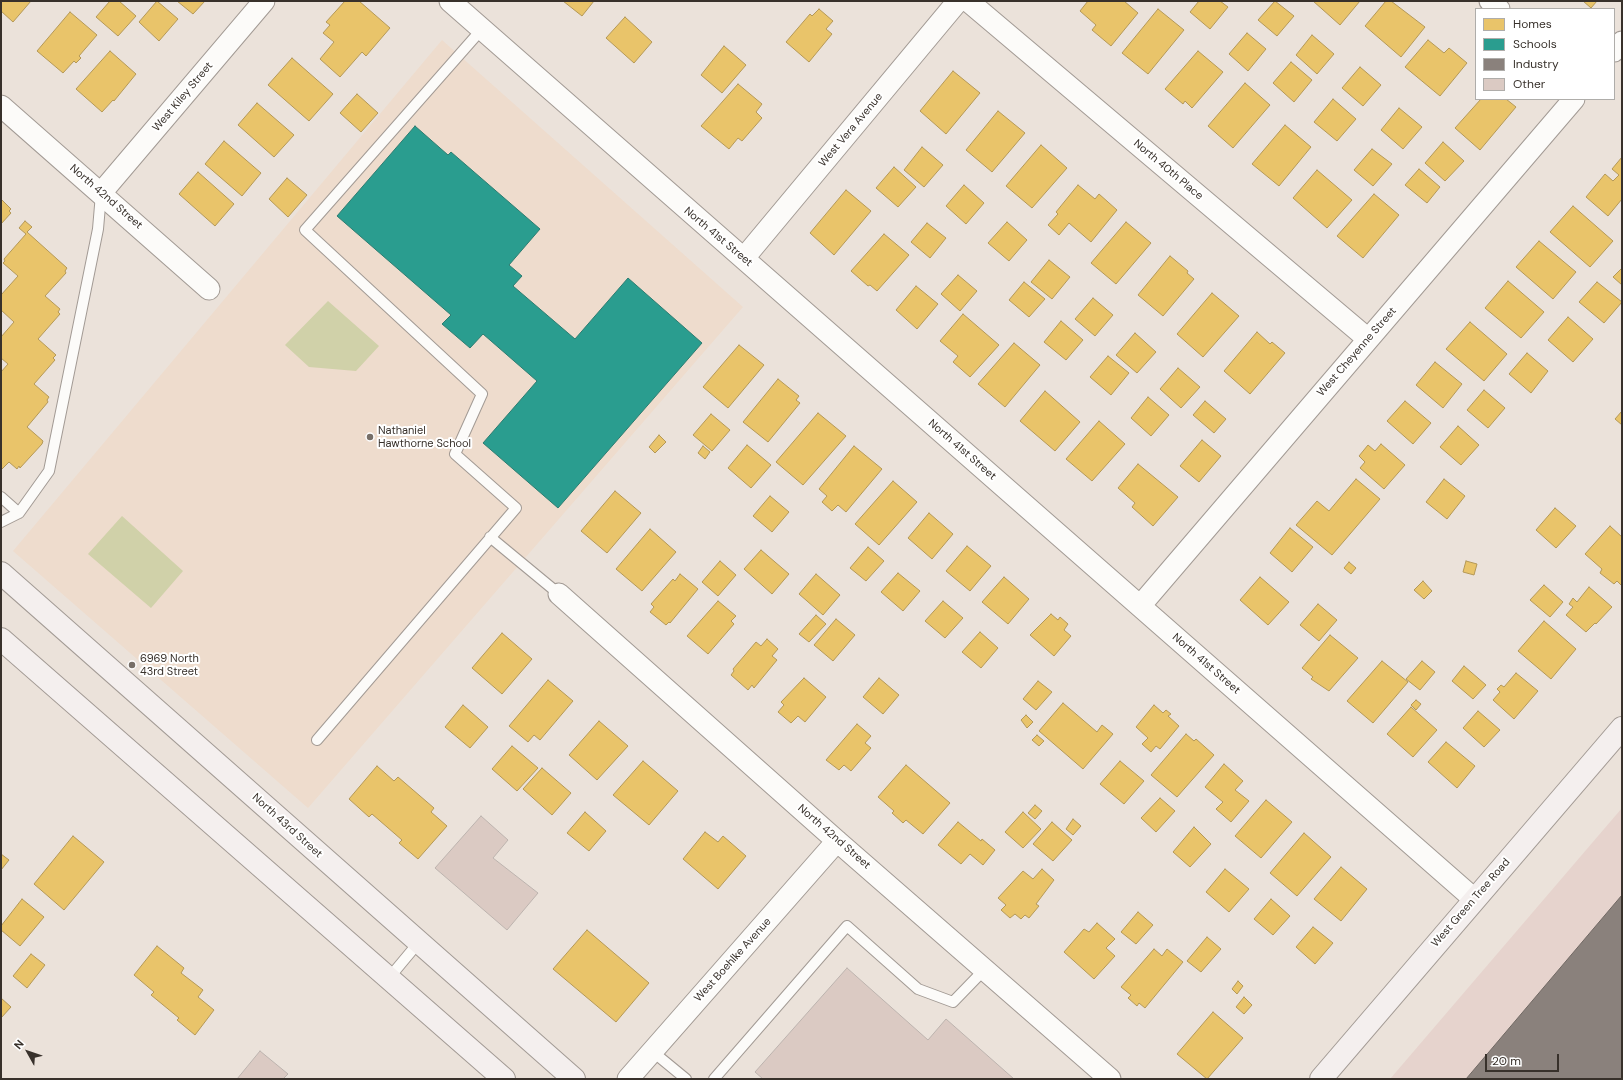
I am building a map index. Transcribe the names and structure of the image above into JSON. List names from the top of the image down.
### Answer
{
  "streets": {
    "main road": ["North 43rd Street", "West Green Tree Road"],
    "street": [
      "West Kiley Street",
      "West Vera Avenue",
      "North 40th Place",
      "North 42nd Street",
      "North 41st Street",
      "West Cheyenne Street",
      "West Boehlke Avenue"
    ]
  },
  "crossings": [
    ["West Kiley Street", "North 42nd Street"],
    ["West Vera Avenue", "North 41st Street"],
    ["North 40th Place", "West Cheyenne Street"],
    ["North 42nd Street", "West Boehlke Avenue"],
    ["North 41st Street", "West Cheyenne Street"],
    ["North 41st Street", "West Green Tree Road"]
  ],
  "places": ["Nathaniel Hawthorne School", "6969 North 43rd Street"],
  "legend": [
    "Homes",
    "Schools",
    "Industry",
    "Other"
  ],
  "scale_bar": "20 m",
  "north": "top left"
}
